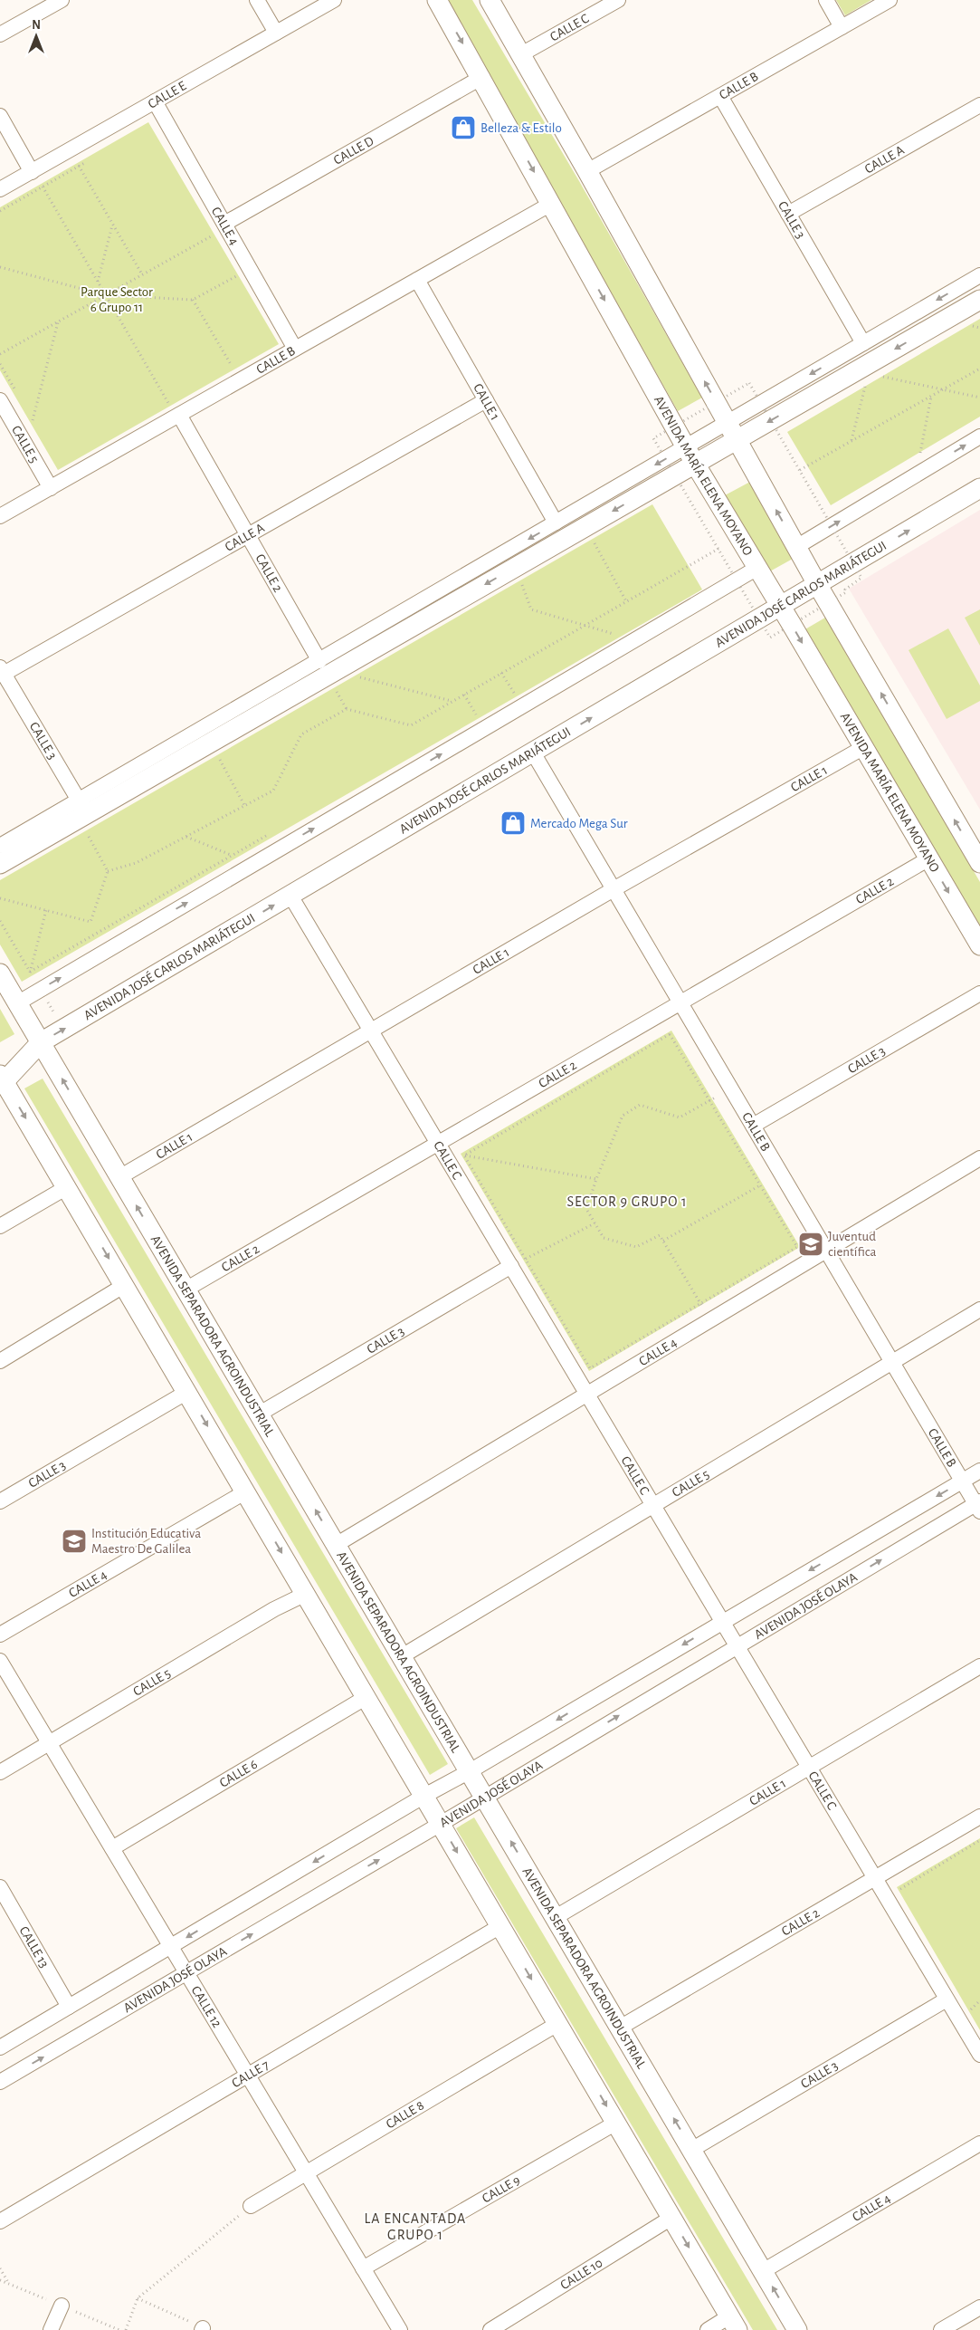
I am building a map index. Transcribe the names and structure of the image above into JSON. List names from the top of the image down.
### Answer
{
  "streets": {
    "street": [
      "CALLE C",
      "CALLE B",
      "CALLE E",
      "CALLE D",
      "CALLE A",
      "CALLE 3",
      "CALLE 4",
      "CALLE 1",
      "CALLE 5",
      "AVENIDA MARÍA ELENA MOYANO",
      "CALLE 2",
      "AVENIDA JOSÉ CARLOS MARIÁTEGUI",
      "AVENIDA SEPARADORA AGROINDUSTRIAL",
      "AVENIDA JOSÉ OLAYA",
      "CALLE 6",
      "CALLE 13",
      "CALLE 12",
      "CALLE 7",
      "CALLE 8",
      "CALLE 9",
      "CALLE 10"
    ]
  },
  "crossings": [
    ["CALLE C", "CALLE 3"],
    ["CALLE C", "CALLE 4"],
    ["CALLE C", "CALLE 1"],
    ["CALLE C", "CALLE 5"],
    ["CALLE C", "CALLE 2"],
    ["CALLE C", "AVENIDA JOSÉ CARLOS MARIÁTEGUI"],
    ["CALLE C", "AVENIDA JOSÉ OLAYA"],
    ["CALLE B", "CALLE 3"],
    ["CALLE B", "CALLE 4"],
    ["CALLE B", "CALLE 1"],
    ["CALLE B", "CALLE 5"],
    ["CALLE B", "AVENIDA MARÍA ELENA MOYANO"],
    ["CALLE B", "CALLE 2"],
    ["CALLE B", "AVENIDA JOSÉ CARLOS MARIÁTEGUI"],
    ["CALLE B", "AVENIDA JOSÉ OLAYA"],
    ["CALLE E", "CALLE 4"],
    ["CALLE D", "CALLE 4"],
    ["CALLE D", "AVENIDA MARÍA ELENA MOYANO"],
    ["CALLE A", "CALLE 3"],
    ["CALLE A", "CALLE 1"],
    ["CALLE A", "CALLE 2"],
    ["CALLE 3", "AVENIDA SEPARADORA AGROINDUSTRIAL"],
    ["CALLE 4", "AVENIDA SEPARADORA AGROINDUSTRIAL"],
    ["CALLE 1", "AVENIDA MARÍA ELENA MOYANO"],
    ["CALLE 1", "AVENIDA SEPARADORA AGROINDUSTRIAL"],
    ["CALLE 5", "AVENIDA SEPARADORA AGROINDUSTRIAL"],
    ["CALLE 5", "CALLE 12"],
    ["AVENIDA MARÍA ELENA MOYANO", "CALLE 2"],
    ["AVENIDA MARÍA ELENA MOYANO", "AVENIDA JOSÉ CARLOS MARIÁTEGUI"],
    ["CALLE 2", "AVENIDA SEPARADORA AGROINDUSTRIAL"],
    ["AVENIDA JOSÉ CARLOS MARIÁTEGUI", "AVENIDA SEPARADORA AGROINDUSTRIAL"],
    ["AVENIDA SEPARADORA AGROINDUSTRIAL", "AVENIDA JOSÉ OLAYA"],
    ["AVENIDA JOSÉ OLAYA", "CALLE 13"],
    ["AVENIDA JOSÉ OLAYA", "CALLE 12"],
    ["CALLE 6", "CALLE 12"],
    ["CALLE 12", "CALLE 7"],
    ["CALLE 12", "CALLE 8"],
    ["CALLE 12", "CALLE 9"]
  ],
  "districts": ["SECTOR 9 GRUPO 1", "LA ENCANTADA GRUPO 1"],
  "parks": ["Parque Sector 6 Grupo 11"],
  "places": {
    "shop": ["Belleza & Estilo", "Mercado Mega Sur"],
    "school or university": ["Juventud científica", "Institución Educativa Maestro De Galilea"]
  },
  "north": "top"
}
